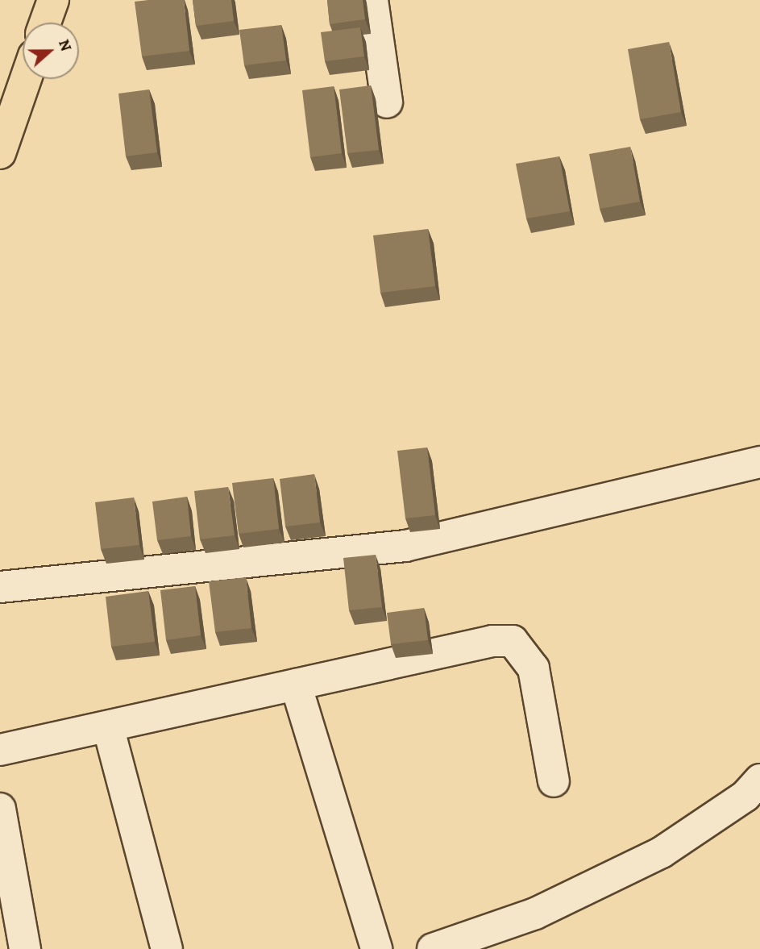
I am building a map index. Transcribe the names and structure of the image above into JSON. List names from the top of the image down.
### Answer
{
  "north": "right"
}
